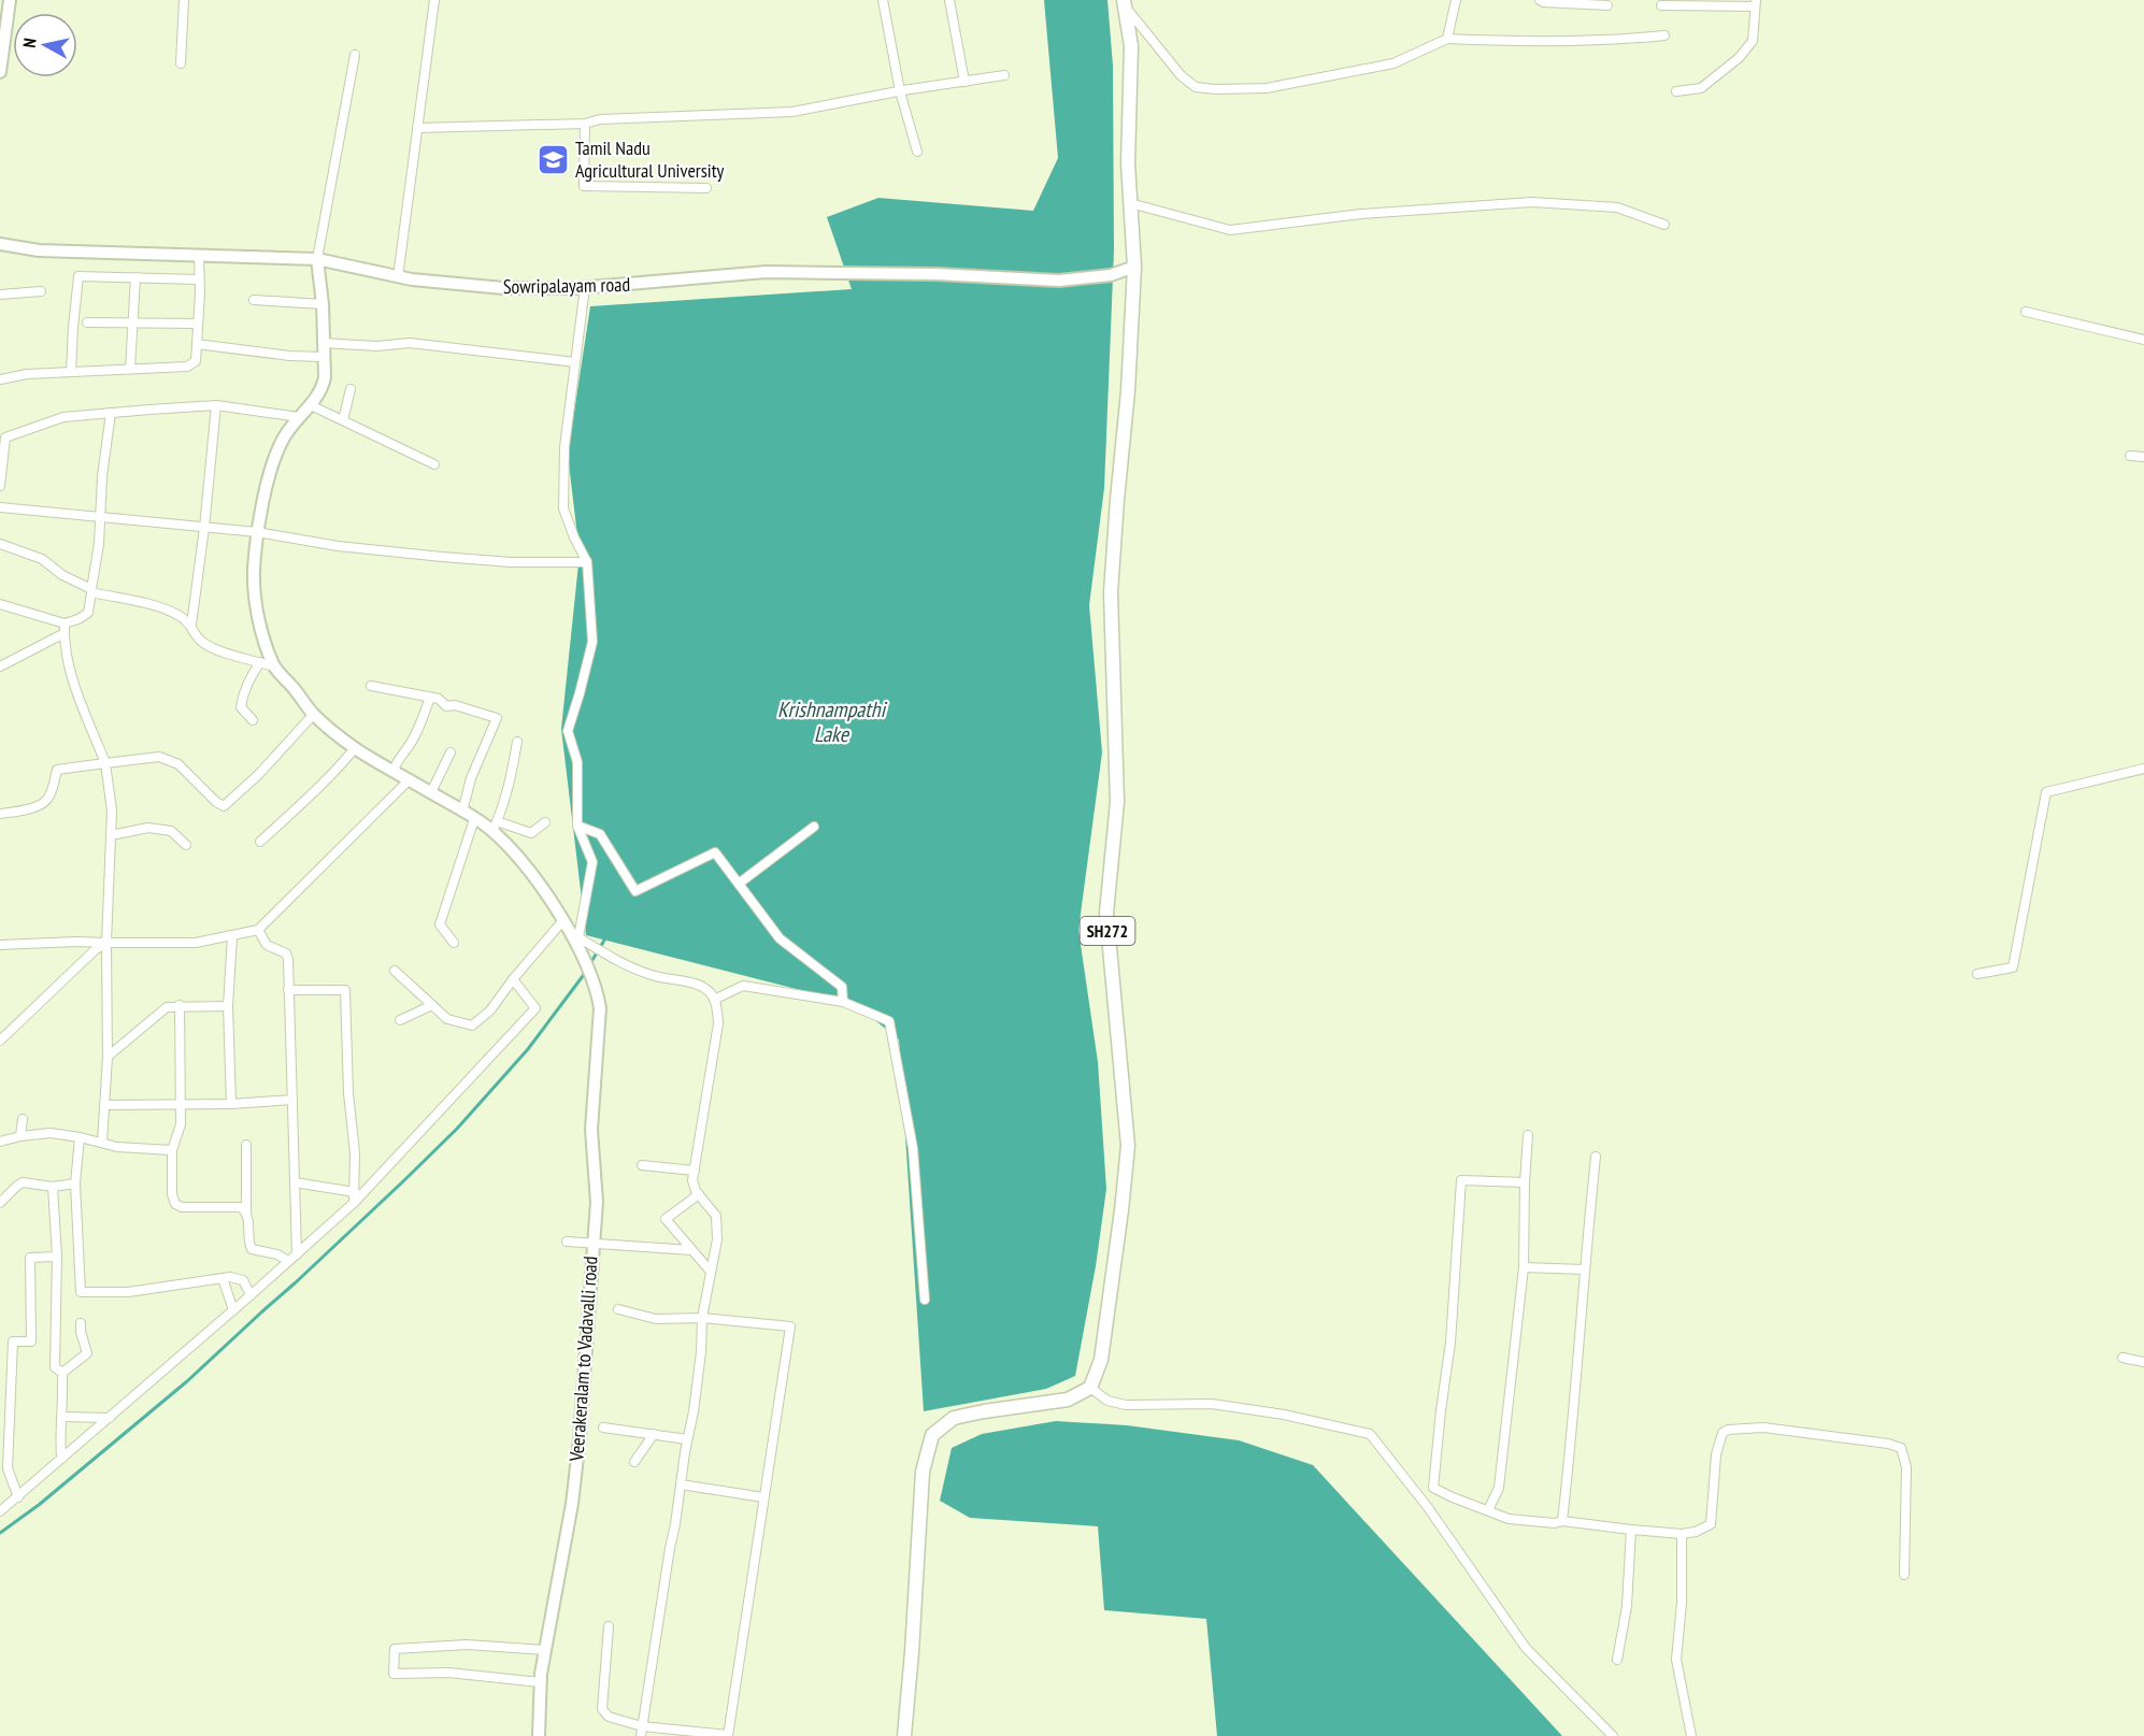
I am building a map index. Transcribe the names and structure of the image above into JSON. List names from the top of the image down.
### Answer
{
  "streets": {
    "main road": ["SH272"],
    "street": ["Sowripalayam road", "Veerakeralam to Vadavalli road"]
  },
  "crossings": [
    ["Sowripalayam road", "SH272"]
  ],
  "water": ["Krishnampathi Lake"],
  "places": {
    "school or university": ["Tamil Nadu Agricultural University"]
  },
  "north": "left"
}
